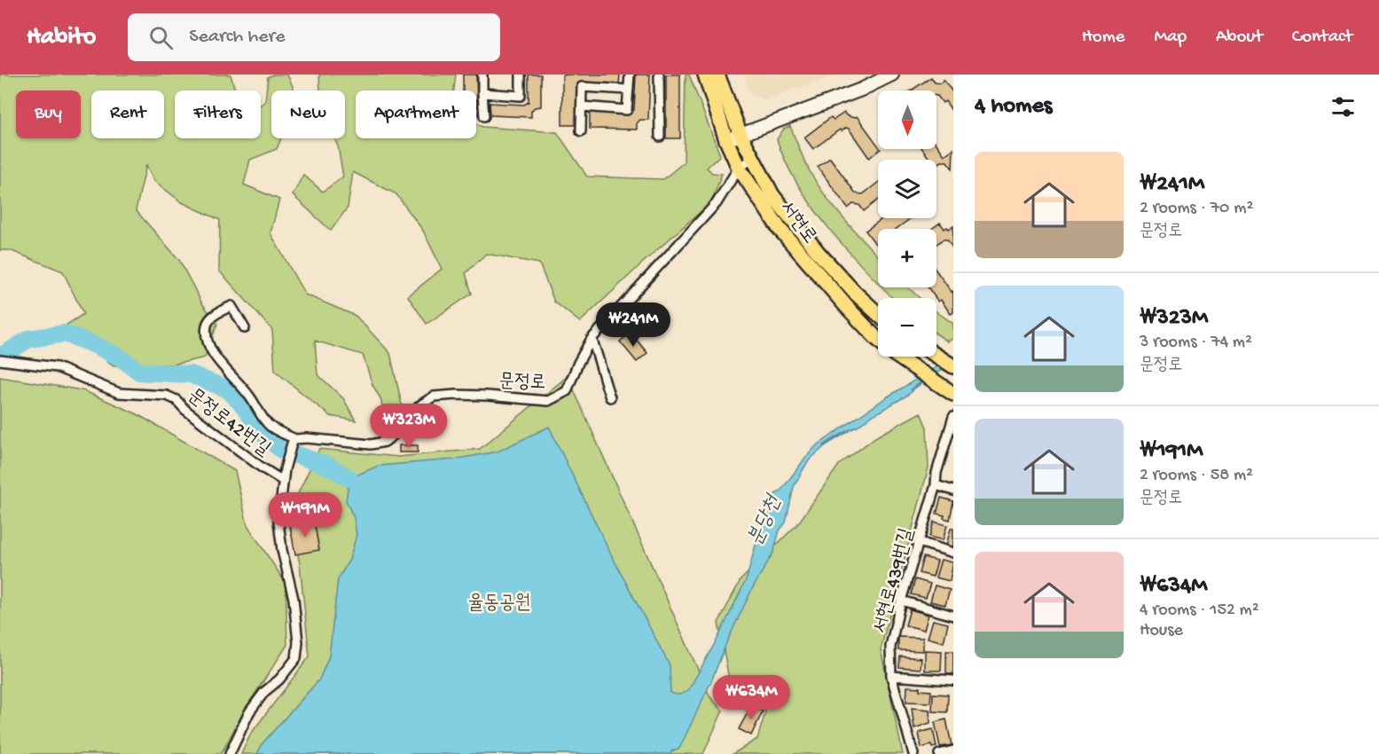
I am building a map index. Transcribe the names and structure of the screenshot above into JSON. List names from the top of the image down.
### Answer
{
  "streets": {
    "main road": ["서현로"],
    "street": ["문정로", "문정로42번길", "서현로439번길"]
  },
  "crossings": [
    ["서현로", "문정로"]
  ],
  "water": ["분당천"],
  "parks": ["율동공원"],
  "north": "bottom",
  "page": {
    "header": "Habito",
    "search": "Search here",
    "nav": [
      "Home",
      "Map",
      "About",
      "Contact"
    ],
    "heading": "4 homes",
    "map_buttons": ["+", "−"],
    "chip": [
      "Buy",
      "Rent",
      "Filters",
      "New",
      "Apartment"
    ],
    "list": [
      {
        "name": "₩241M",
        "note": "2 rooms · 70 m² · 문정로"
      },
      {
        "name": "₩323M",
        "note": "3 rooms · 74 m² · 문정로"
      },
      {
        "name": "₩191M",
        "note": "2 rooms · 58 m² · 문정로"
      },
      {
        "name": "₩634M",
        "note": "4 rooms · 152 m² · House"
      }
    ],
    "price": [
      "₩241M",
      "₩323M",
      "₩191M",
      "₩634M"
    ]
  }
}
